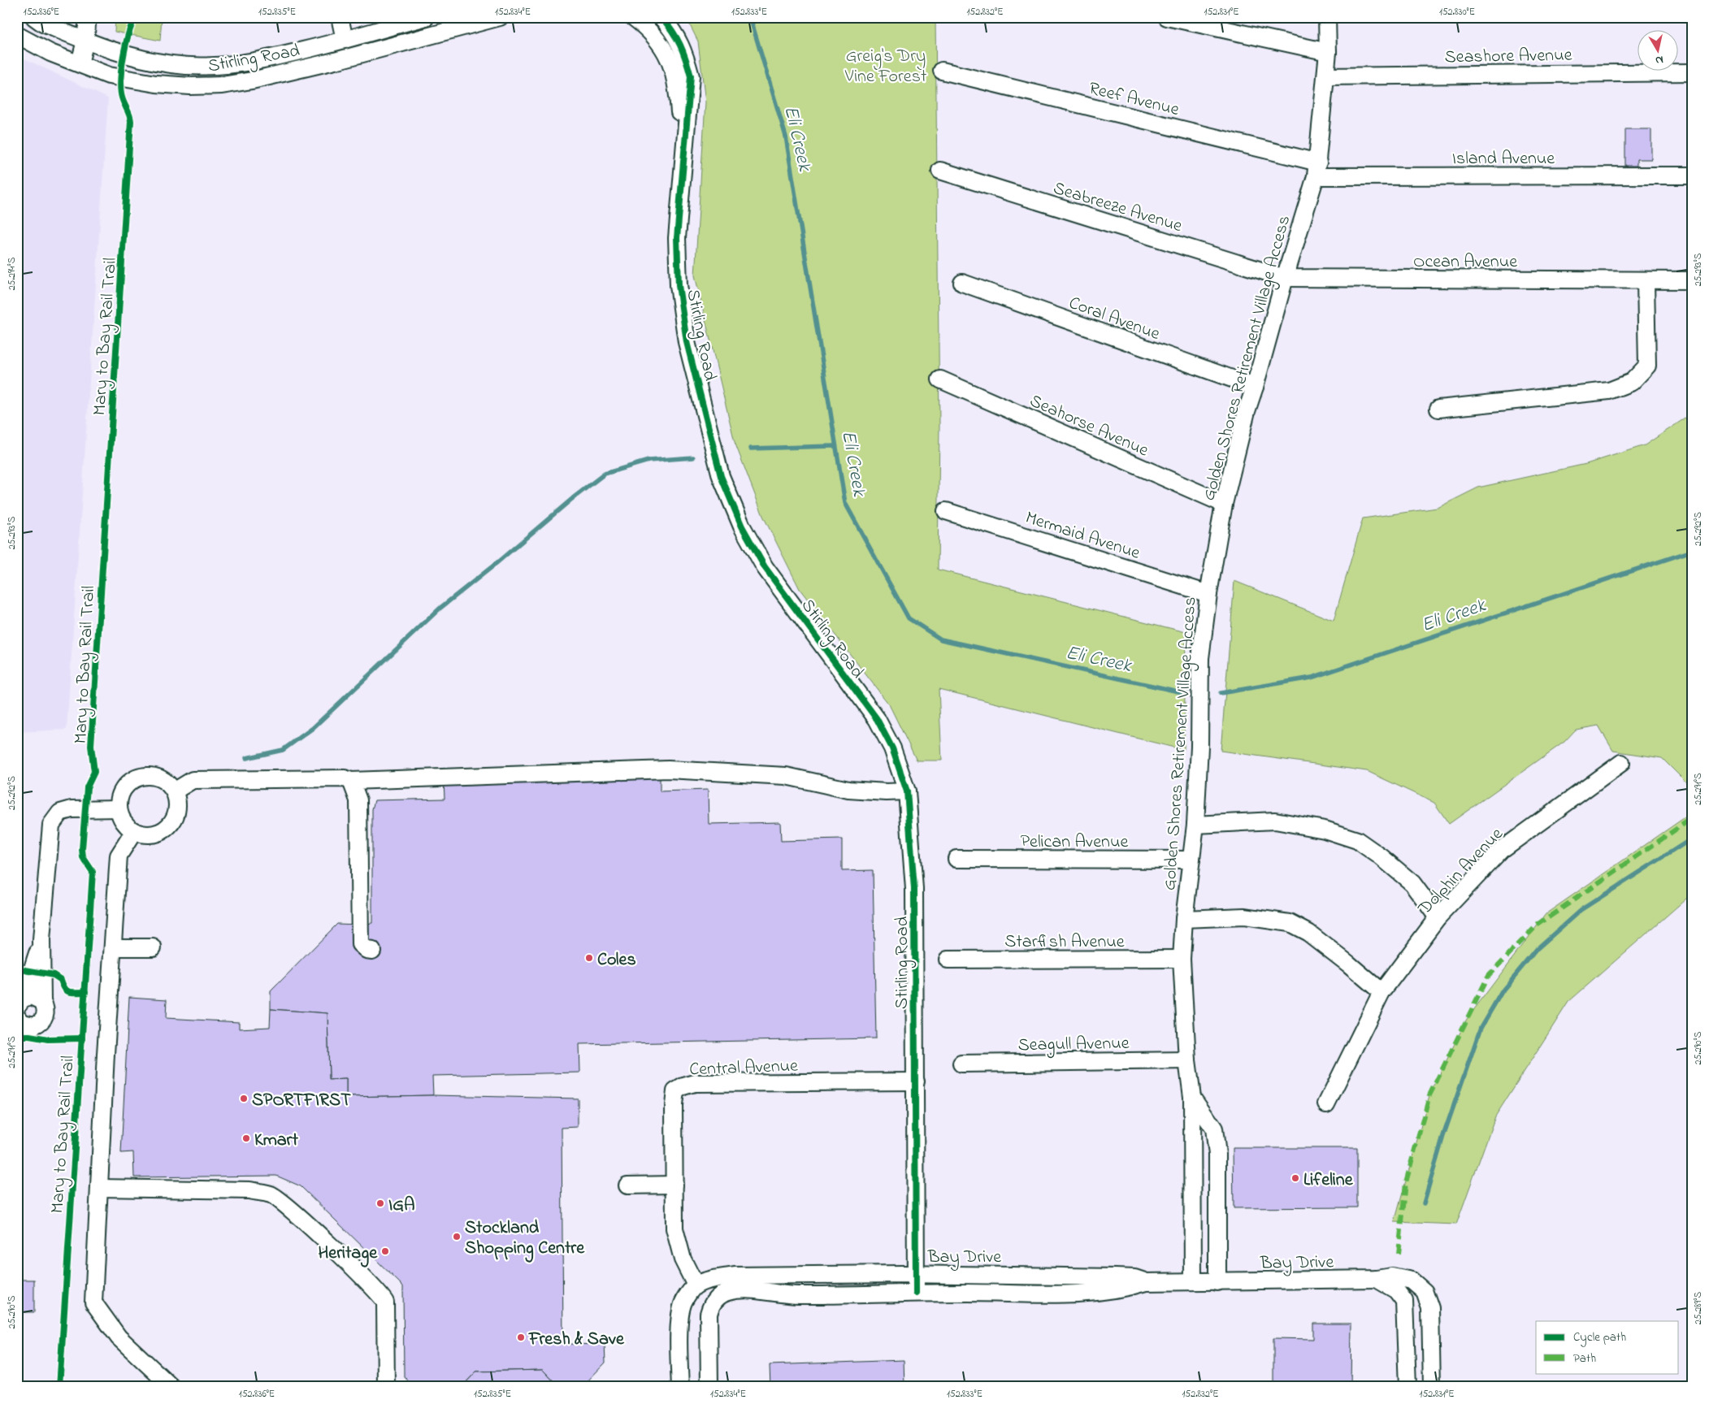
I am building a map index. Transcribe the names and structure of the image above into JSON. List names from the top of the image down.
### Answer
{
  "streets": {
    "street": [
      "Seashore Avenue",
      "Stirling Road",
      "Reef Avenue",
      "Island Avenue",
      "Seabreeze Avenue",
      "Ocean Avenue",
      "Coral Avenue",
      "Golden Shores Retirement Village Access",
      "Seahorse Avenue",
      "Mermaid Avenue",
      "Pelican Avenue",
      "Dolphin Avenue",
      "Starfish Avenue",
      "Seagull Avenue",
      "Central Avenue",
      "Bay Drive"
    ],
    "cycle path": ["Mary to Bay Rail Trail"]
  },
  "crossings": [
    ["Seashore Avenue", "Golden Shores Retirement Village Access"],
    ["Stirling Road", "Central Avenue"],
    ["Stirling Road", "Bay Drive"],
    ["Reef Avenue", "Island Avenue"],
    ["Reef Avenue", "Golden Shores Retirement Village Access"],
    ["Island Avenue", "Golden Shores Retirement Village Access"],
    ["Seabreeze Avenue", "Ocean Avenue"],
    ["Seabreeze Avenue", "Golden Shores Retirement Village Access"],
    ["Ocean Avenue", "Golden Shores Retirement Village Access"],
    ["Coral Avenue", "Golden Shores Retirement Village Access"],
    ["Golden Shores Retirement Village Access", "Seahorse Avenue"],
    ["Golden Shores Retirement Village Access", "Mermaid Avenue"],
    ["Golden Shores Retirement Village Access", "Pelican Avenue"],
    ["Golden Shores Retirement Village Access", "Starfish Avenue"],
    ["Golden Shores Retirement Village Access", "Seagull Avenue"],
    ["Golden Shores Retirement Village Access", "Bay Drive"],
    ["Central Avenue", "Bay Drive"]
  ],
  "water": ["Eli Creek"],
  "parks": ["Greig's Dry Vine Forest"],
  "places": [
    "Coles",
    "SPORTFIRST",
    "Kmart",
    "Lifeline",
    "IGA",
    "Stockland Shopping Centre",
    "Heritage",
    "Fresh & Save"
  ],
  "legend": ["Cycle path", "Path"],
  "north": "bottom",
  "coordinates": [
    "152.836°E",
    "152.835°E",
    "152.834°E",
    "152.833°E",
    "152.832°E",
    "152.831°E",
    "152.830°E",
    "25.293°S",
    "25.294°S",
    "25.292°S",
    "25.291°S",
    "25.290°S",
    "25.289°S"
  ]
}
